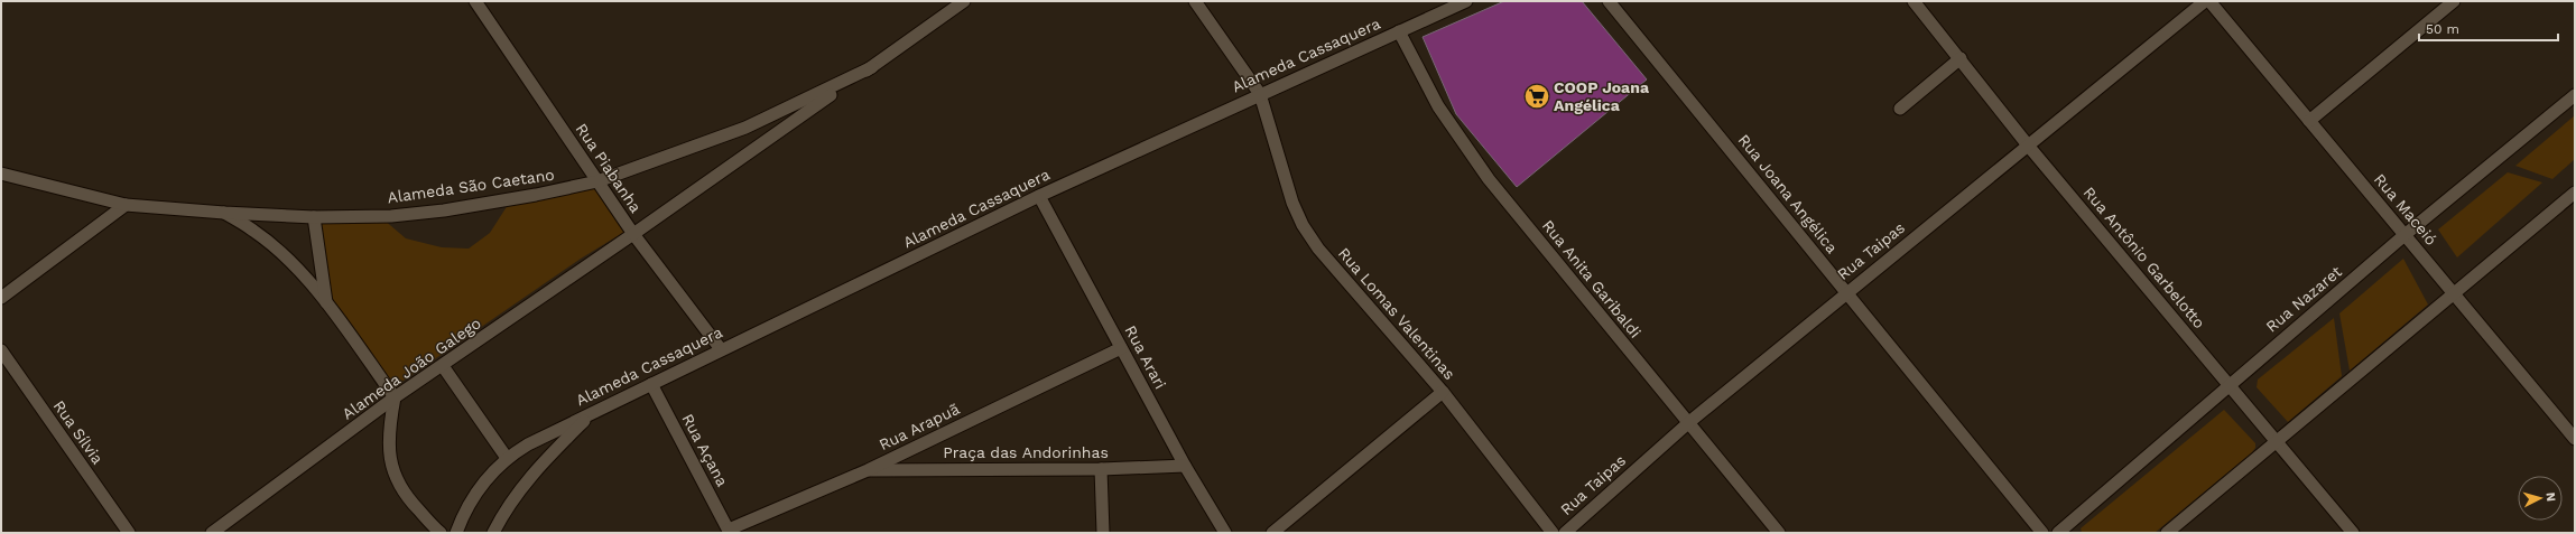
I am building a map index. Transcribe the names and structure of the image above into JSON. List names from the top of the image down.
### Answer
{
  "streets": {
    "street": [
      "Alameda Cassaquera",
      "Rua Piabanha",
      "Alameda São Caetano",
      "Rua Joana Angélica",
      "Rua Maceió",
      "Rua Taipas",
      "Rua Antônio Garbelotto",
      "Rua Anita Garibaldi",
      "Rua Nazaret",
      "Rua Lomas Valentinas",
      "Rua Arari",
      "Alameda João Galego",
      "Rua Arapuã",
      "Rua Sílvia",
      "Rua Açana",
      "Praça das Andorinhas"
    ]
  },
  "crossings": [
    ["Alameda Cassaquera", "Rua Piabanha"],
    ["Alameda Cassaquera", "Rua Anita Garibaldi"],
    ["Alameda Cassaquera", "Rua Lomas Valentinas"],
    ["Alameda Cassaquera", "Rua Arari"],
    ["Alameda Cassaquera", "Rua Açana"],
    ["Rua Piabanha", "Alameda São Caetano"],
    ["Rua Piabanha", "Alameda João Galego"],
    ["Alameda São Caetano", "Alameda João Galego"],
    ["Rua Joana Angélica", "Rua Taipas"],
    ["Rua Maceió", "Rua Nazaret"],
    ["Rua Taipas", "Rua Antônio Garbelotto"],
    ["Rua Taipas", "Rua Anita Garibaldi"],
    ["Rua Antônio Garbelotto", "Rua Nazaret"],
    ["Rua Arari", "Rua Arapuã"],
    ["Rua Arari", "Praça das Andorinhas"],
    ["Rua Arapuã", "Rua Açana"],
    ["Rua Arapuã", "Praça das Andorinhas"]
  ],
  "places": {
    "supermarket": ["COOP Joana Angélica"]
  },
  "scale_bar": "50 m",
  "north": "right"
}
